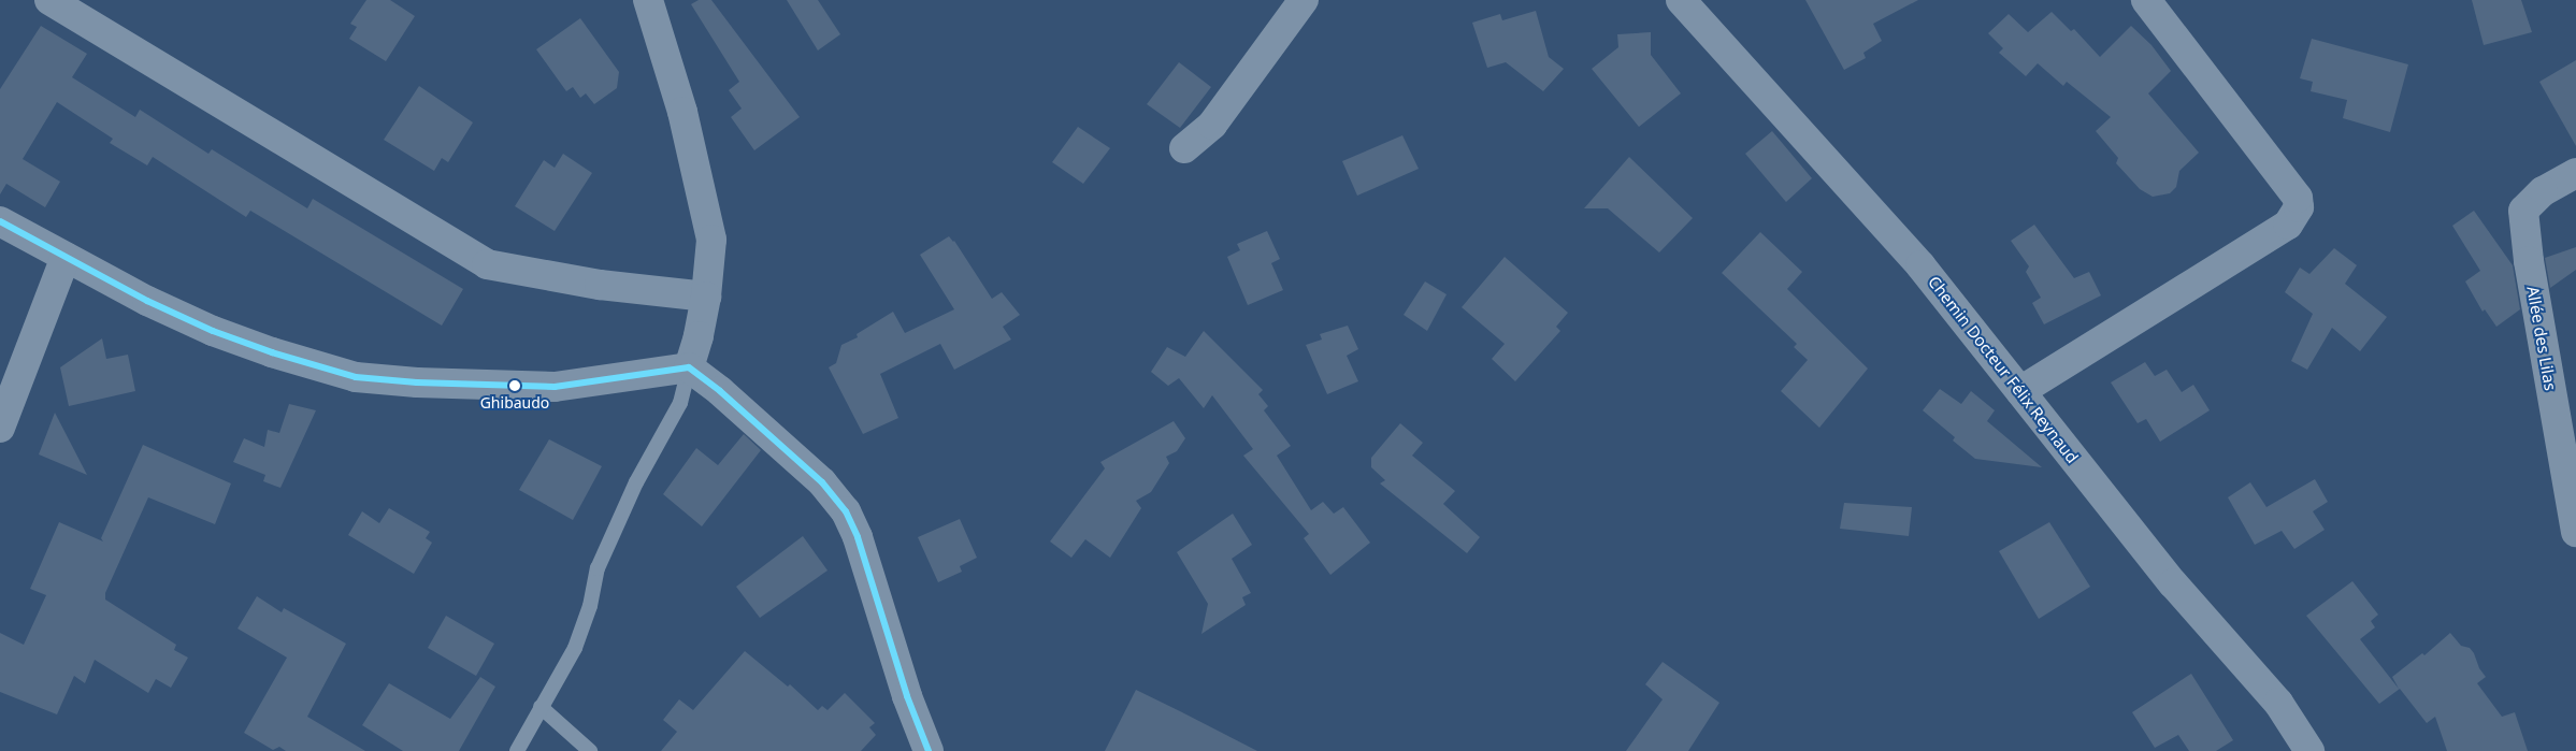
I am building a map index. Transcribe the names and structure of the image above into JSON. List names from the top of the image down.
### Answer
{
  "streets": {
    "street": ["Allée des Lilas", "Chemin Docteur Félix Reynaud"]
  },
  "places": ["Ghibaudo"]
}
